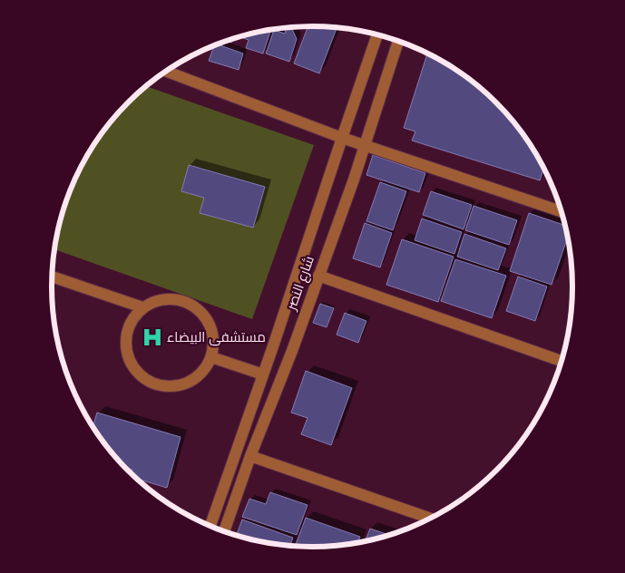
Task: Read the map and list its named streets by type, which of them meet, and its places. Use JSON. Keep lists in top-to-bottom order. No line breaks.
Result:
{"streets":{"street":["شارع النصر"]},"places":{"hospital":["مستشفى البيضاء"]}}
